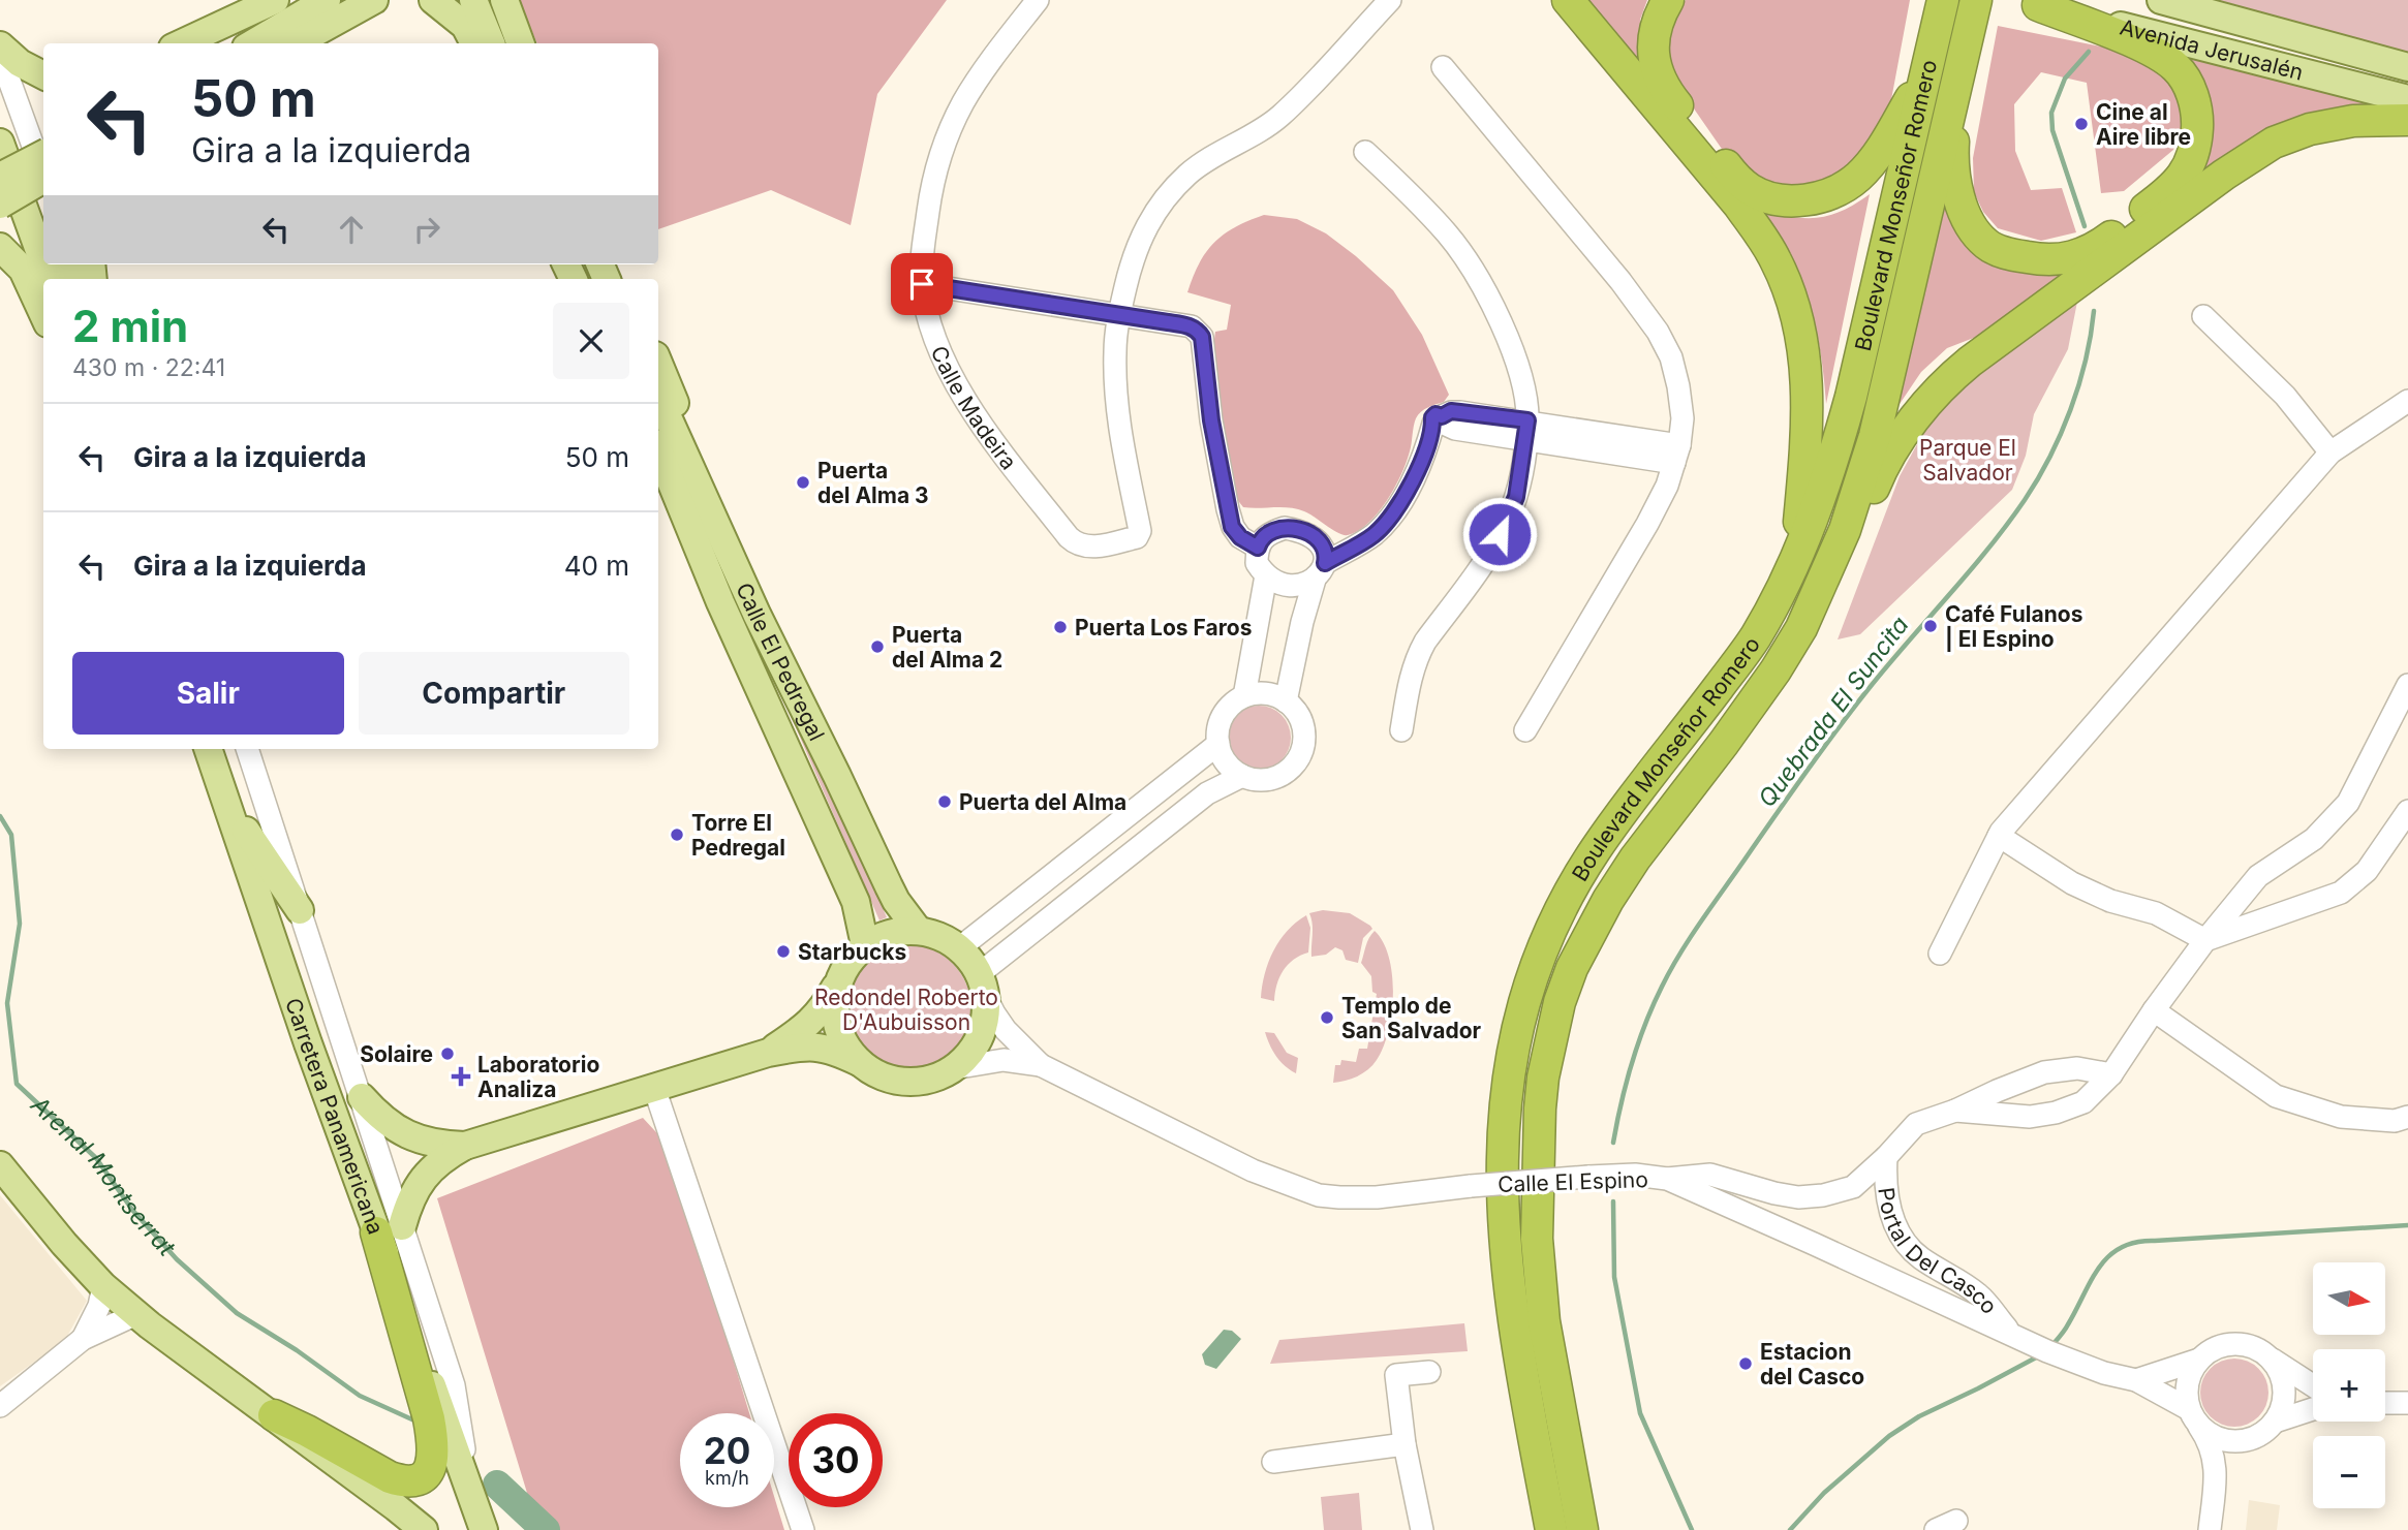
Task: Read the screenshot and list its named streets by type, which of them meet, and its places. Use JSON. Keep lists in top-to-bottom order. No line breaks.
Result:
{"streets":{"highway":["Boulevard Monseñor Romero"],"main road":["Avenida Jerusalén","Calle El Pedregal","Carretera Panamericana"],"street":["Calle Madeira","Calle El Espino","Portal Del Casco"]},"crossings":[["Calle El Pedregal","Calle El Espino"],["Calle El Espino","Portal Del Casco"]],"water":["Quebrada El Suncita","Arenal Montserrat"],"parks":["Parque El Salvador","Redondel Roberto D'Aubuisson"],"places":{"other":["Cine al Aire libre","Puerta del Alma 3","Café Fulanos | El Espino","Puerta Los Faros","Puerta del Alma 2","Puerta del Alma","Torre El Pedregal","Starbucks","Templo de San Salvador","Solaire","Estacion del Casco"],"health":["Laboratorio Analiza"]},"north":"right","page":{"turn":["50 m","Gira a la izquierda"],"heading":["2 min","430 m · 22:41"],"list":[{"name":"Gira a la izquierda","value":"50 m"},{"name":"Gira a la izquierda","value":"40 m"}],"buttons":["Salir","Compartir"],"map_buttons":["+","−"],"speed":"20 km/h","limit":"30"}}
